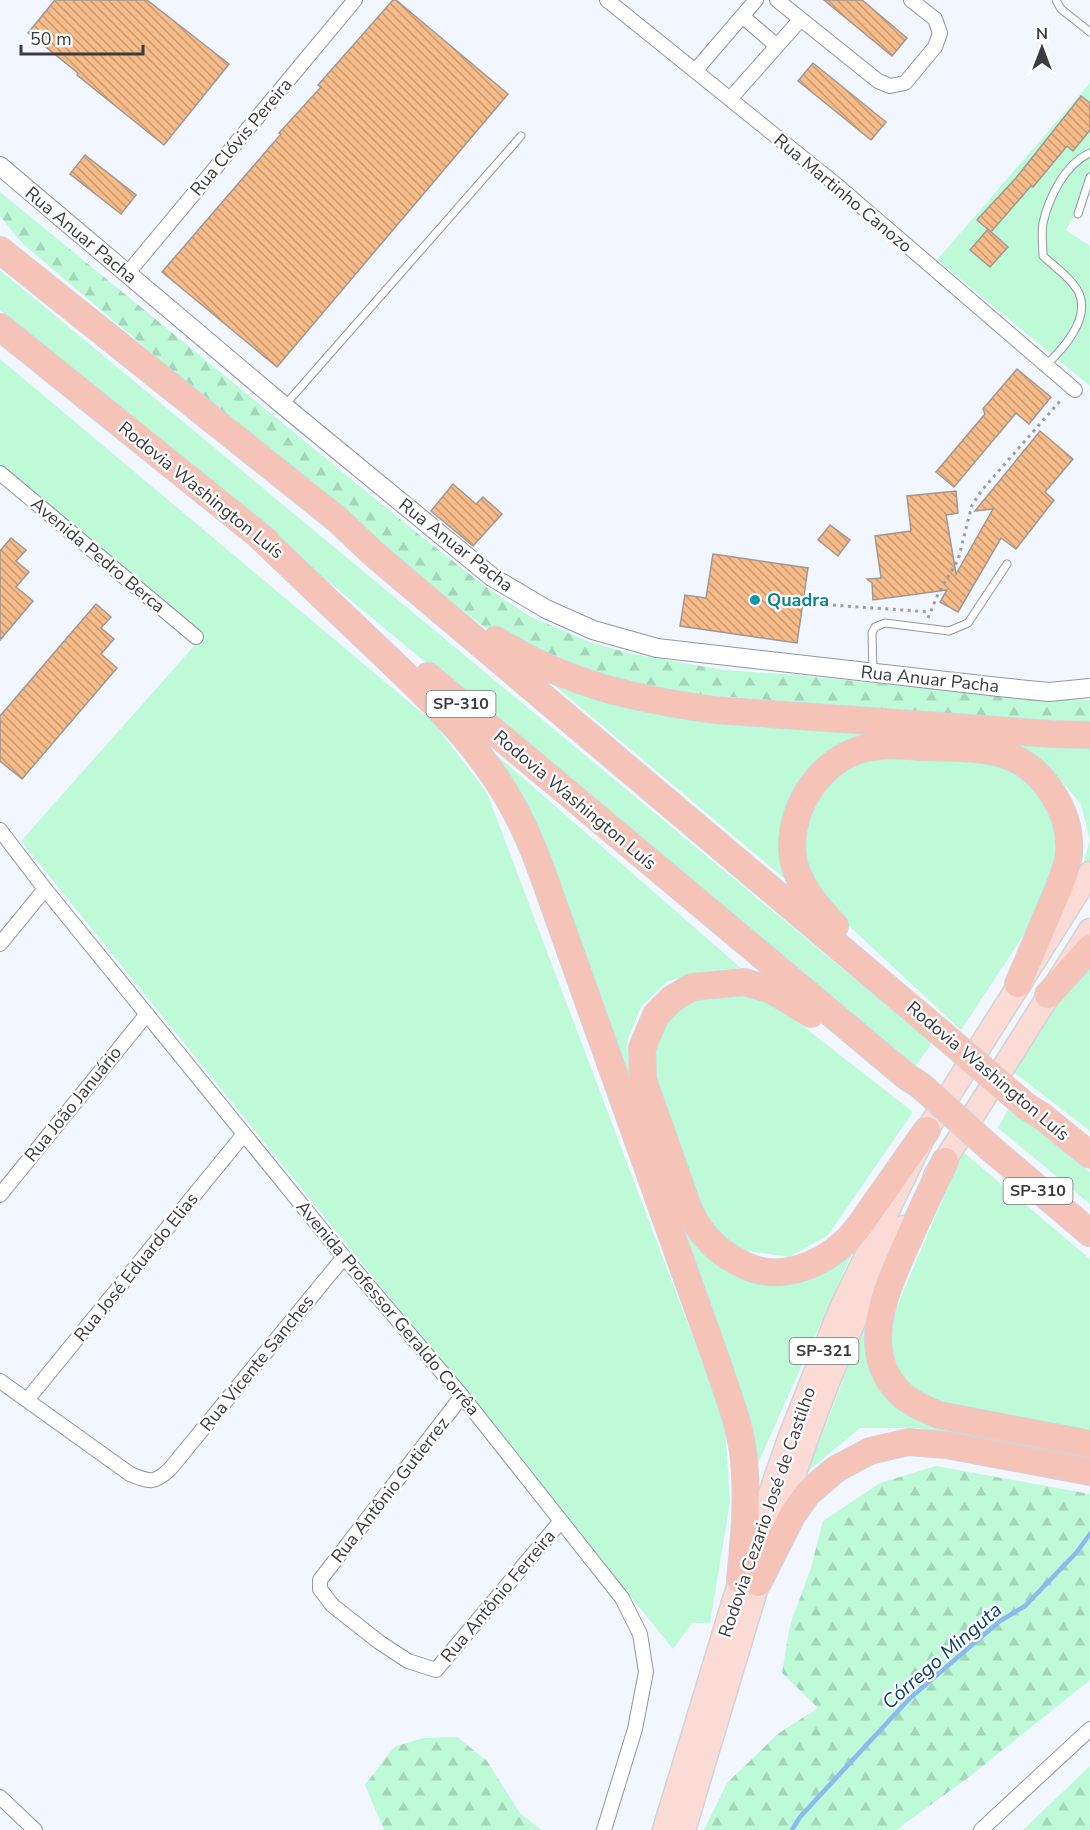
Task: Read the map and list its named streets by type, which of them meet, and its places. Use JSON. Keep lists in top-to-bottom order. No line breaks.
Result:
{"streets":{"highway":["Rodovia Washington Luís","SP-310"],"main road":["SP-321","Rodovia Cezario José de Castilho"],"street":["Rua Clóvis Pereira","Rua Martinho Canozo","Rua Anuar Pacha","Avenida Pedro Berca","Rua João Januário","Rua José Eduardo Elias","Avenida Professor Geraldo Corrêa","Rua Vicente Sanches","Rua Antônio Gutierrez","Rua Antônio Ferreira"]},"crossings":[["Rua Clóvis Pereira","Rua Anuar Pacha"],["Rua João Januário","Avenida Professor Geraldo Corrêa"],["Rua José Eduardo Elias","Avenida Professor Geraldo Corrêa"],["Rua José Eduardo Elias","Rua Vicente Sanches"],["Avenida Professor Geraldo Corrêa","Rua Vicente Sanches"],["Avenida Professor Geraldo Corrêa","Rua Antônio Gutierrez"],["Avenida Professor Geraldo Corrêa","Rua Antônio Ferreira"],["Rua Antônio Gutierrez","Rua Antônio Ferreira"]],"water":["Córrego Minguta"],"places":["Quadra"],"scale_bar":"50 m","north":"top"}
